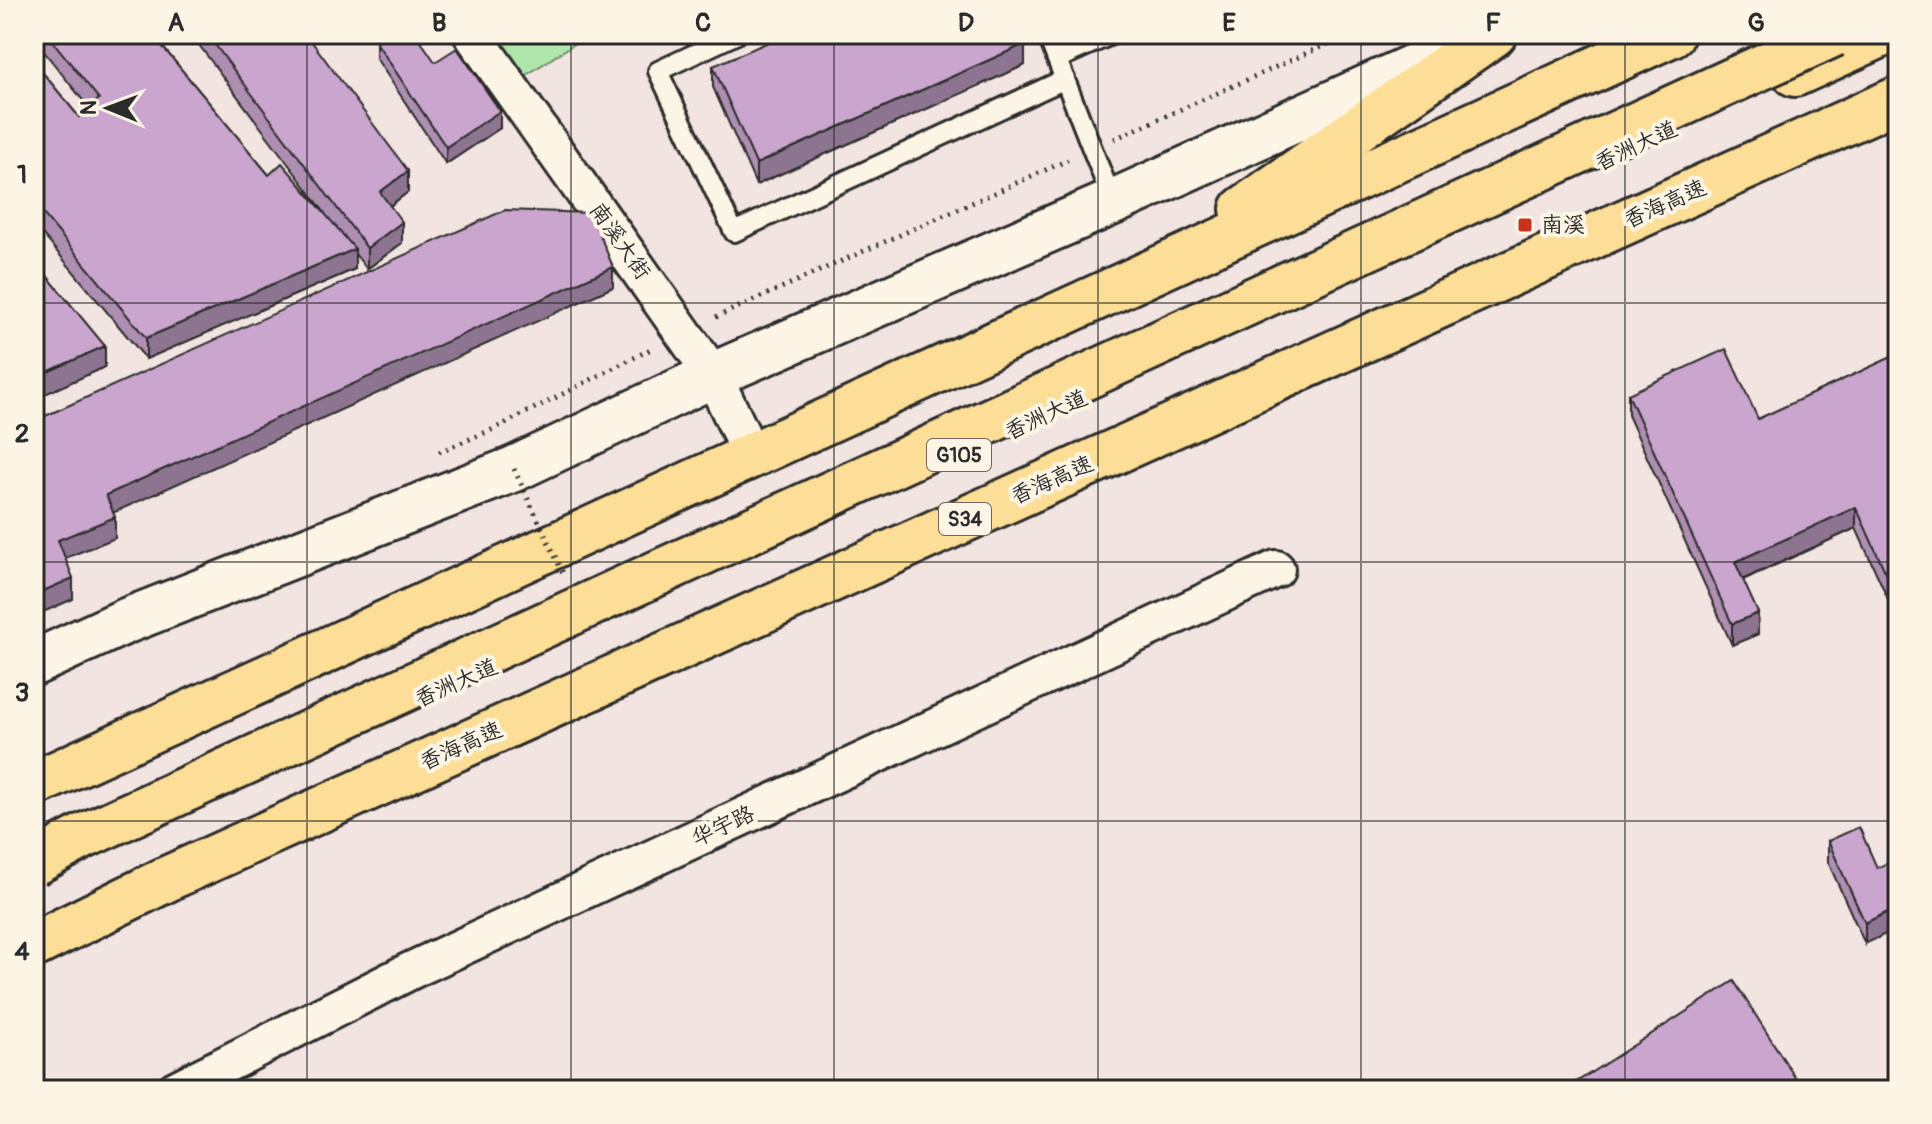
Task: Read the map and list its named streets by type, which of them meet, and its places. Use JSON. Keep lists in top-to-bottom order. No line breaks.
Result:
{"streets":{"highway":["香洲大道","香海高速","G105","S34"],"street":["南溪大街","华宇路"]},"places":{"transit":["南溪"]},"north":"left","grid":{"columns":["A","B","C","D","E","F","G"],"rows":["1","2","3","4"]}}
